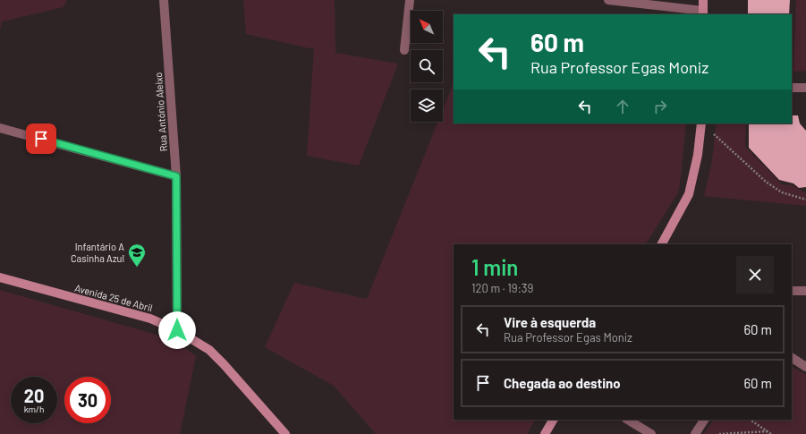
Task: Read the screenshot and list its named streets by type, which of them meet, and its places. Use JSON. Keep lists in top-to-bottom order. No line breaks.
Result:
{"streets":{"main road":["Avenida 25 de Abril"],"street":["Rua António Aleixo"]},"crossings":[["Rua António Aleixo","Avenida 25 de Abril"]],"places":{"school or university":["Infantário A Casinha Azul"]},"north":"top left","page":{"turn":["60 m","Rua Professor Egas Moniz"],"heading":["1 min","120 m · 19:39"],"list":[{"name":"Vire à esquerda","note":"Rua Professor Egas Moniz","value":"60 m"},{"name":"Chegada ao destino","value":"60 m"}],"speed":"20 km/h","limit":"30"}}
